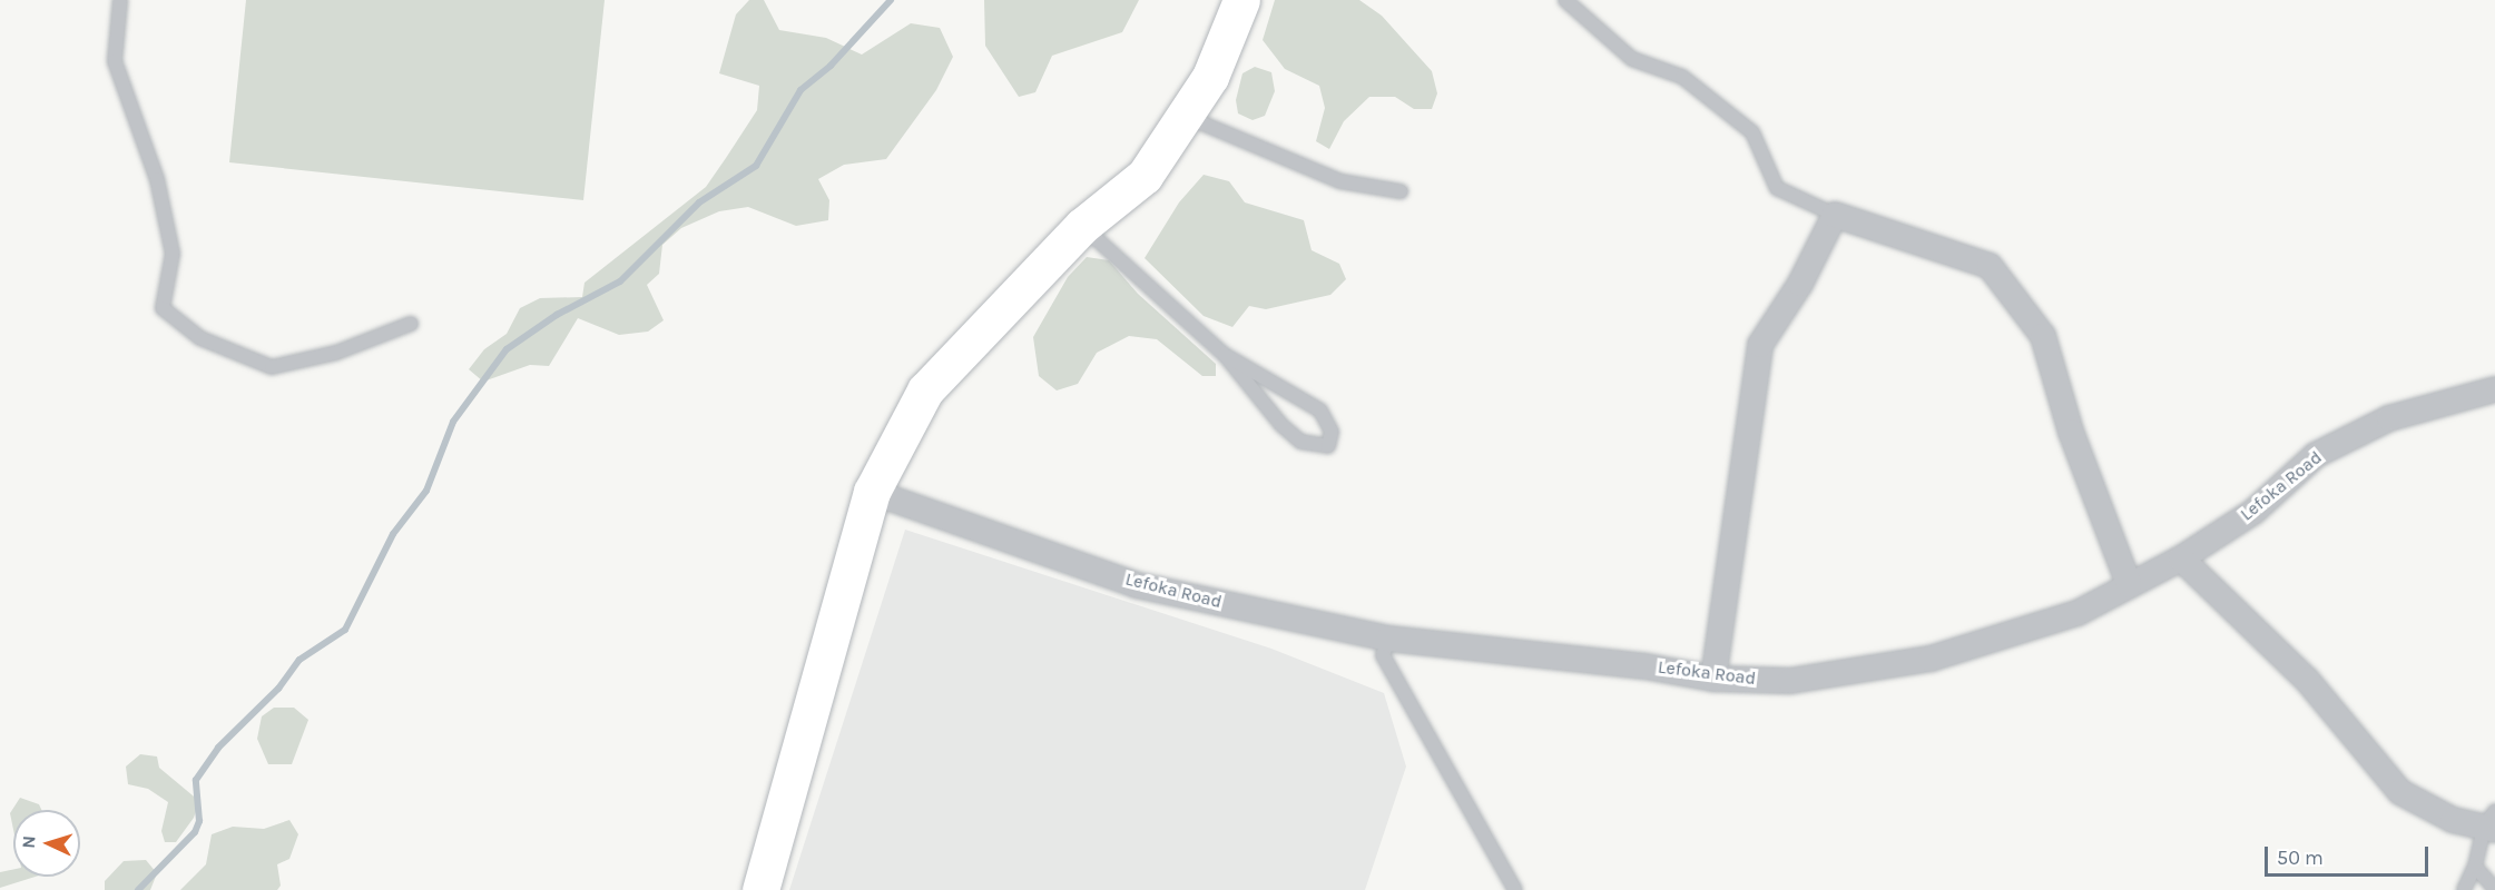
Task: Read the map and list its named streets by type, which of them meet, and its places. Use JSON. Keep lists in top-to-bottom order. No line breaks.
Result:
{"streets":{"street":["Lefoka Road"]},"scale_bar":"50 m","north":"left"}
